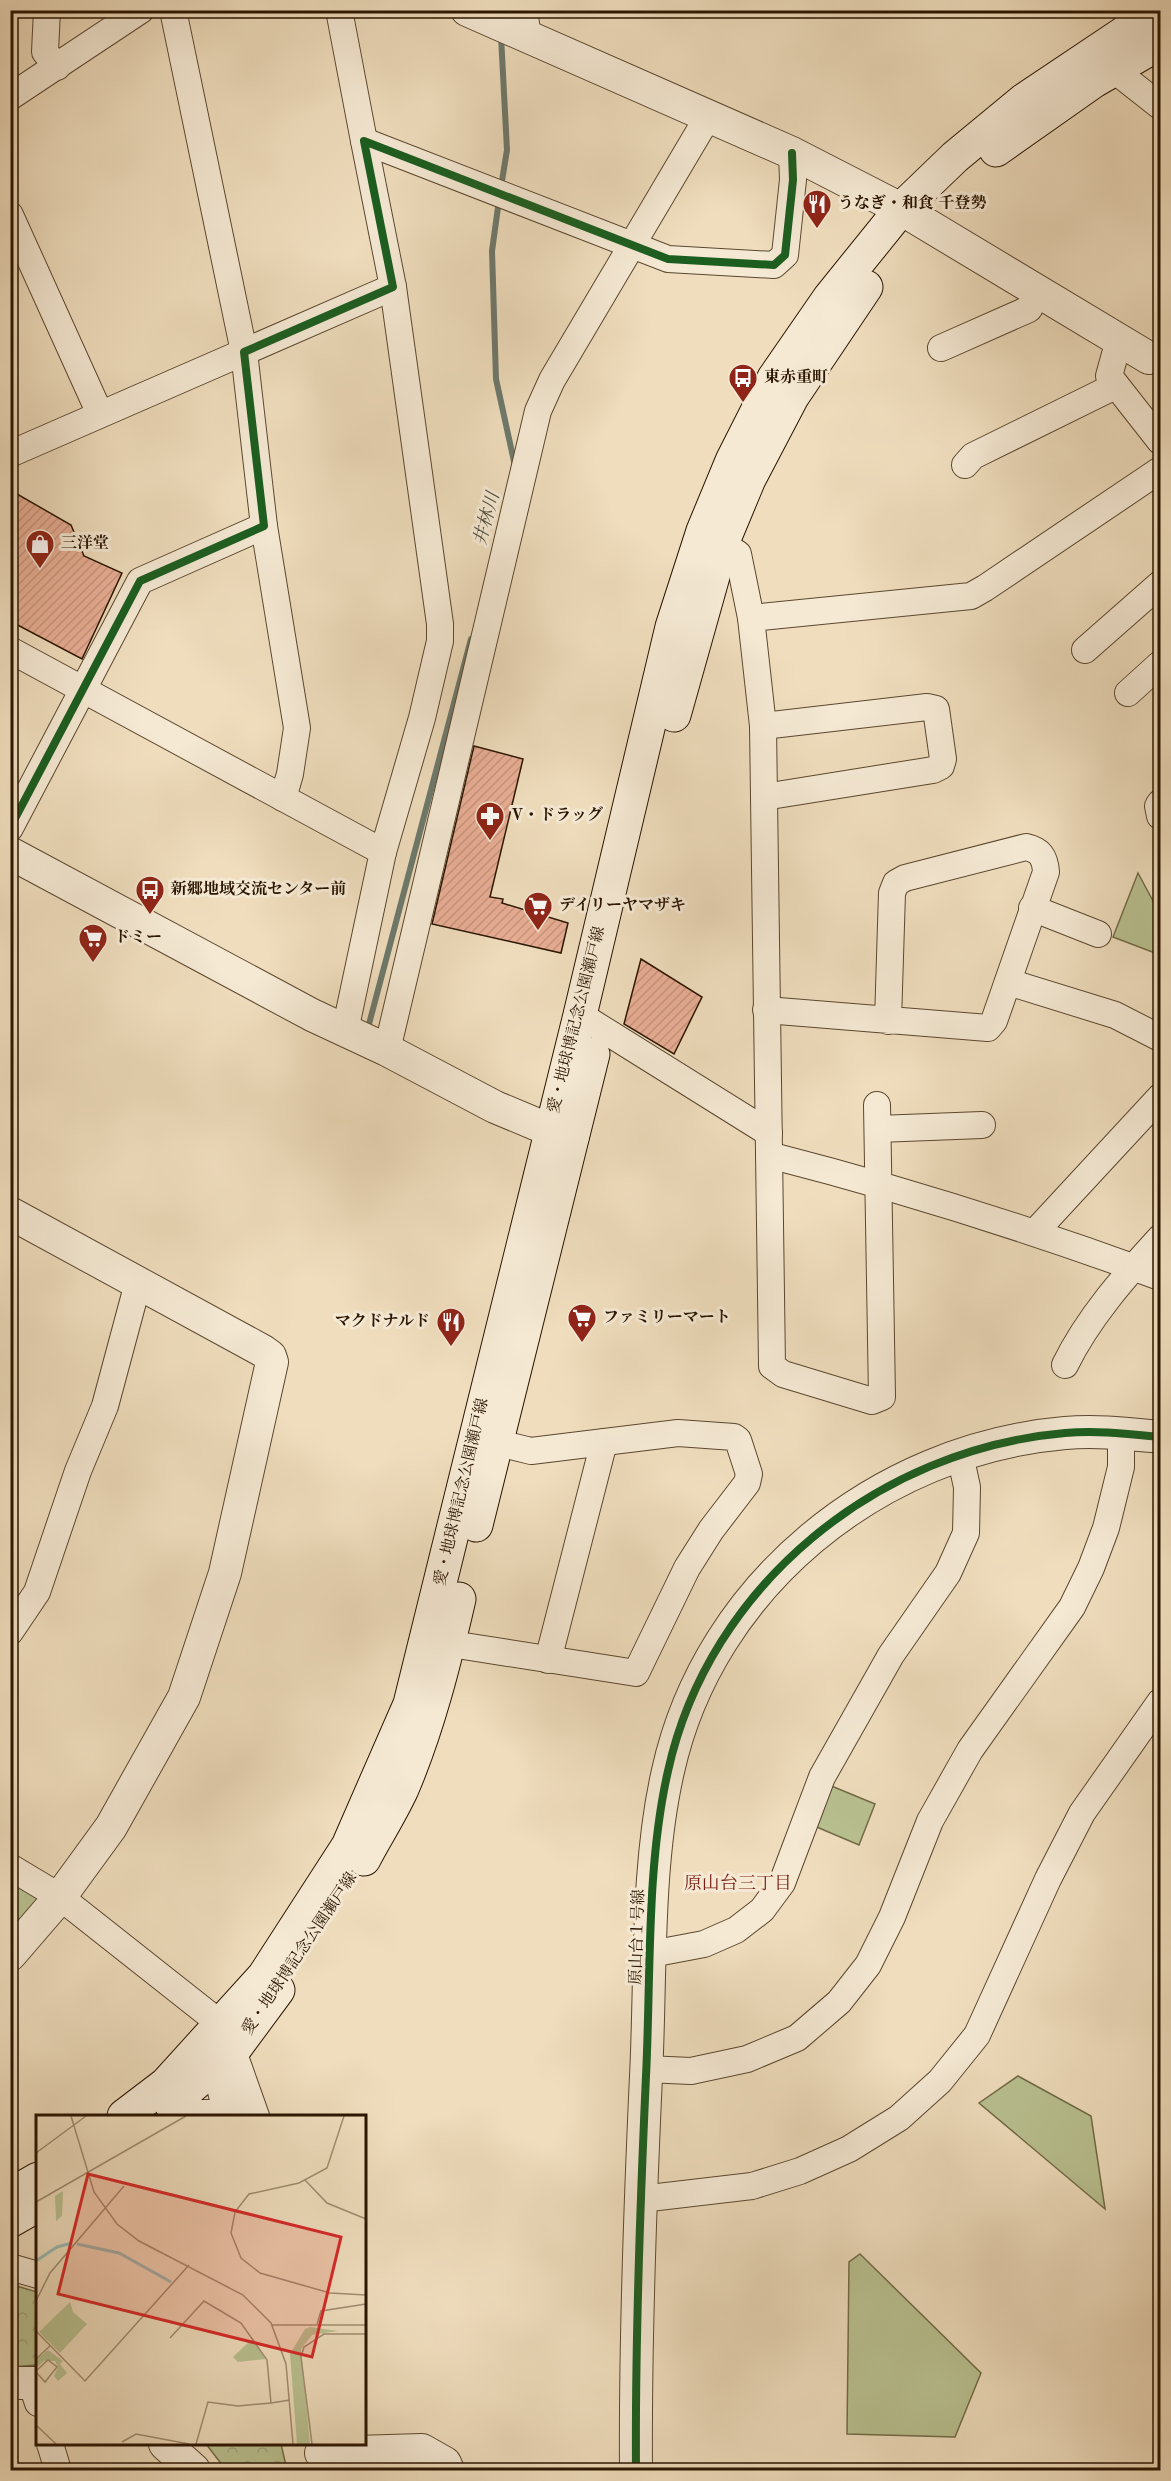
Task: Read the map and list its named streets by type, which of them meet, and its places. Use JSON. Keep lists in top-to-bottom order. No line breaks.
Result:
{"streets":{"main road":["愛・地球博記念公園瀬戸線"],"street":["原山台１号線"]},"districts":["原山台三丁目"],"water":["井林川"],"places":{"restaurant":["うなぎ・和食 千登勢","マクドナルド"],"bus stop":["東赤重町","新郷地域交流センター前"],"shop":["三洋堂"],"pharmacy":["V・ドラッグ"],"supermarket":["デイリーヤマザキ","ドミー","ファミリーマート"]}}
